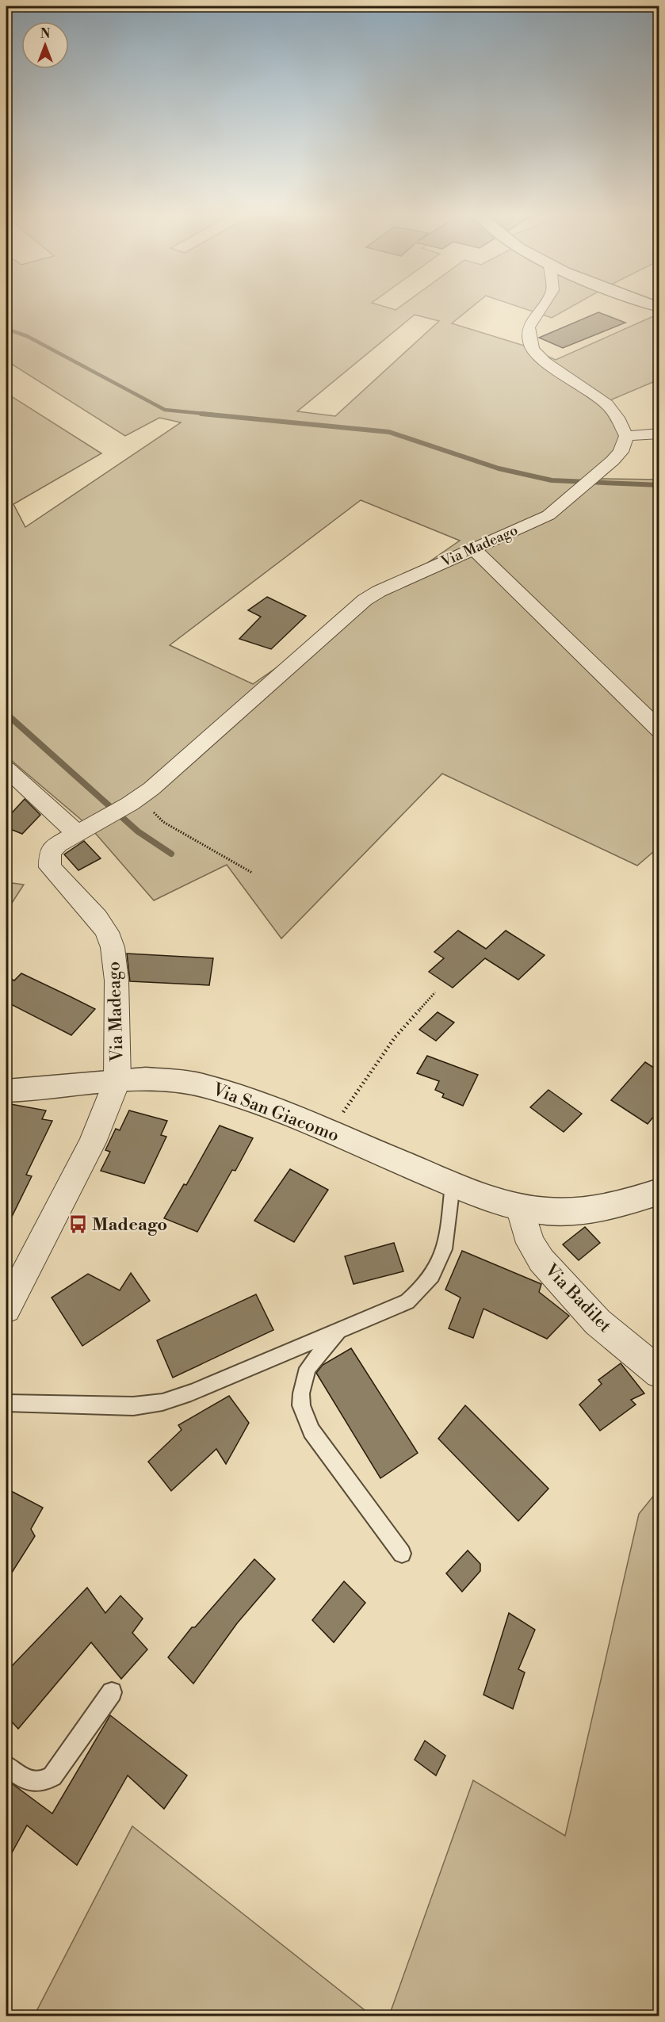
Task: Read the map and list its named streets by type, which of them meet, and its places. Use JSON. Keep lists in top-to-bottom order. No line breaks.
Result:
{"streets":{"street":["Via Madeago","Via San Giacomo","Via Badilet"]},"crossings":[["Via Madeago","Via San Giacomo"],["Via San Giacomo","Via Badilet"]],"places":{"bus stop":["Madeago"]},"north":"top"}
